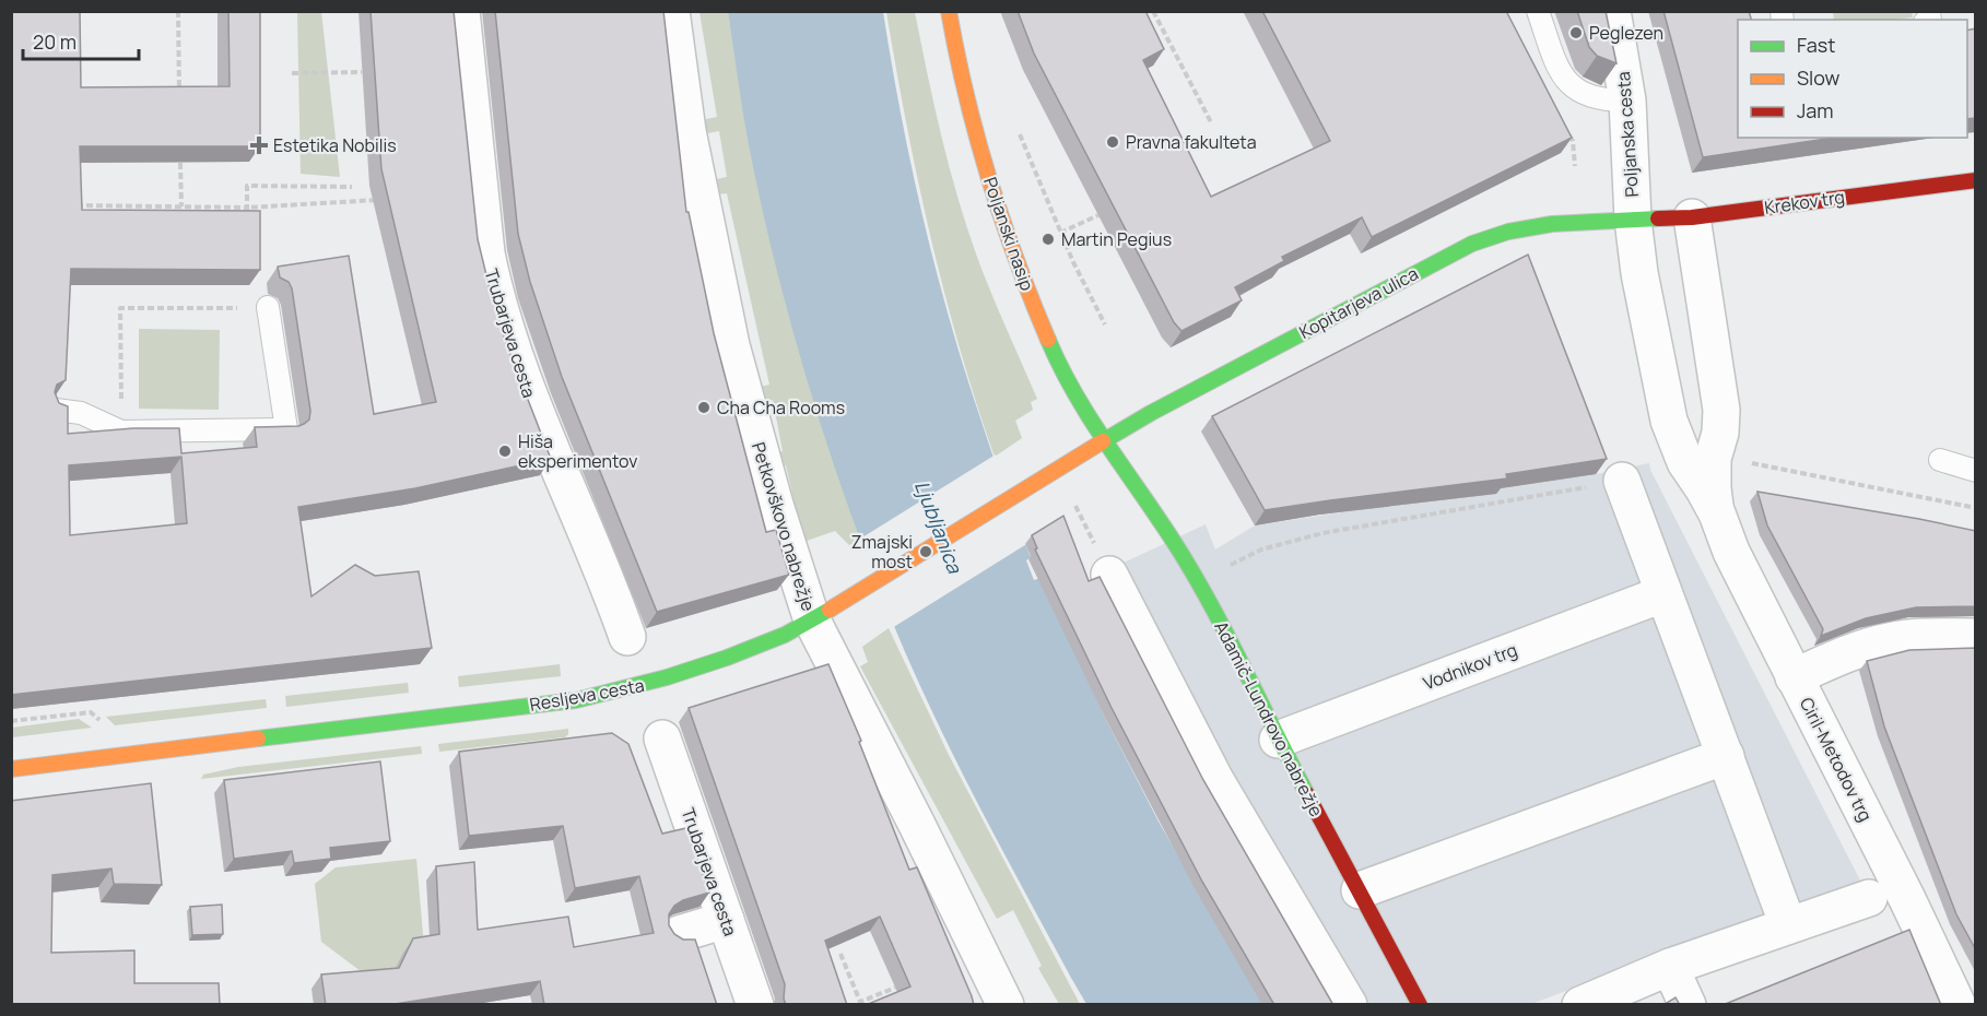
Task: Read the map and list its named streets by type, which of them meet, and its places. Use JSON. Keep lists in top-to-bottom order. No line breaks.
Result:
{"streets":{"main road":["Krekov trg","Poljanski nasip","Kopitarjeva ulica","Resljeva cesta","Adamič-Lundrovo nabrežje"],"street":["Poljanska cesta","Trubarjeva cesta","Petkovškovo nabrežje","Vodnikov trg","Ciril-Metodov trg"]},"crossings":[["Poljanska cesta","Krekov trg"],["Poljanska cesta","Kopitarjeva ulica"],["Poljanska cesta","Ciril-Metodov trg"],["Krekov trg","Kopitarjeva ulica"],["Krekov trg","Ciril-Metodov trg"],["Poljanski nasip","Kopitarjeva ulica"],["Poljanski nasip","Resljeva cesta"],["Poljanski nasip","Adamič-Lundrovo nabrežje"],["Kopitarjeva ulica","Resljeva cesta"],["Kopitarjeva ulica","Adamič-Lundrovo nabrežje"],["Kopitarjeva ulica","Ciril-Metodov trg"],["Petkovškovo nabrežje","Resljeva cesta"],["Vodnikov trg","Adamič-Lundrovo nabrežje"],["Resljeva cesta","Adamič-Lundrovo nabrežje"]],"water":["Ljubljanica"],"places":{"other":["Peglezen","Pravna fakulteta","Martin Pegius","Cha Cha Rooms","Hiša eksperimentov","Zmajski most"],"health":["Estetika Nobilis"]},"legend":["Fast","Slow","Jam"],"scale_bar":"20 m"}
